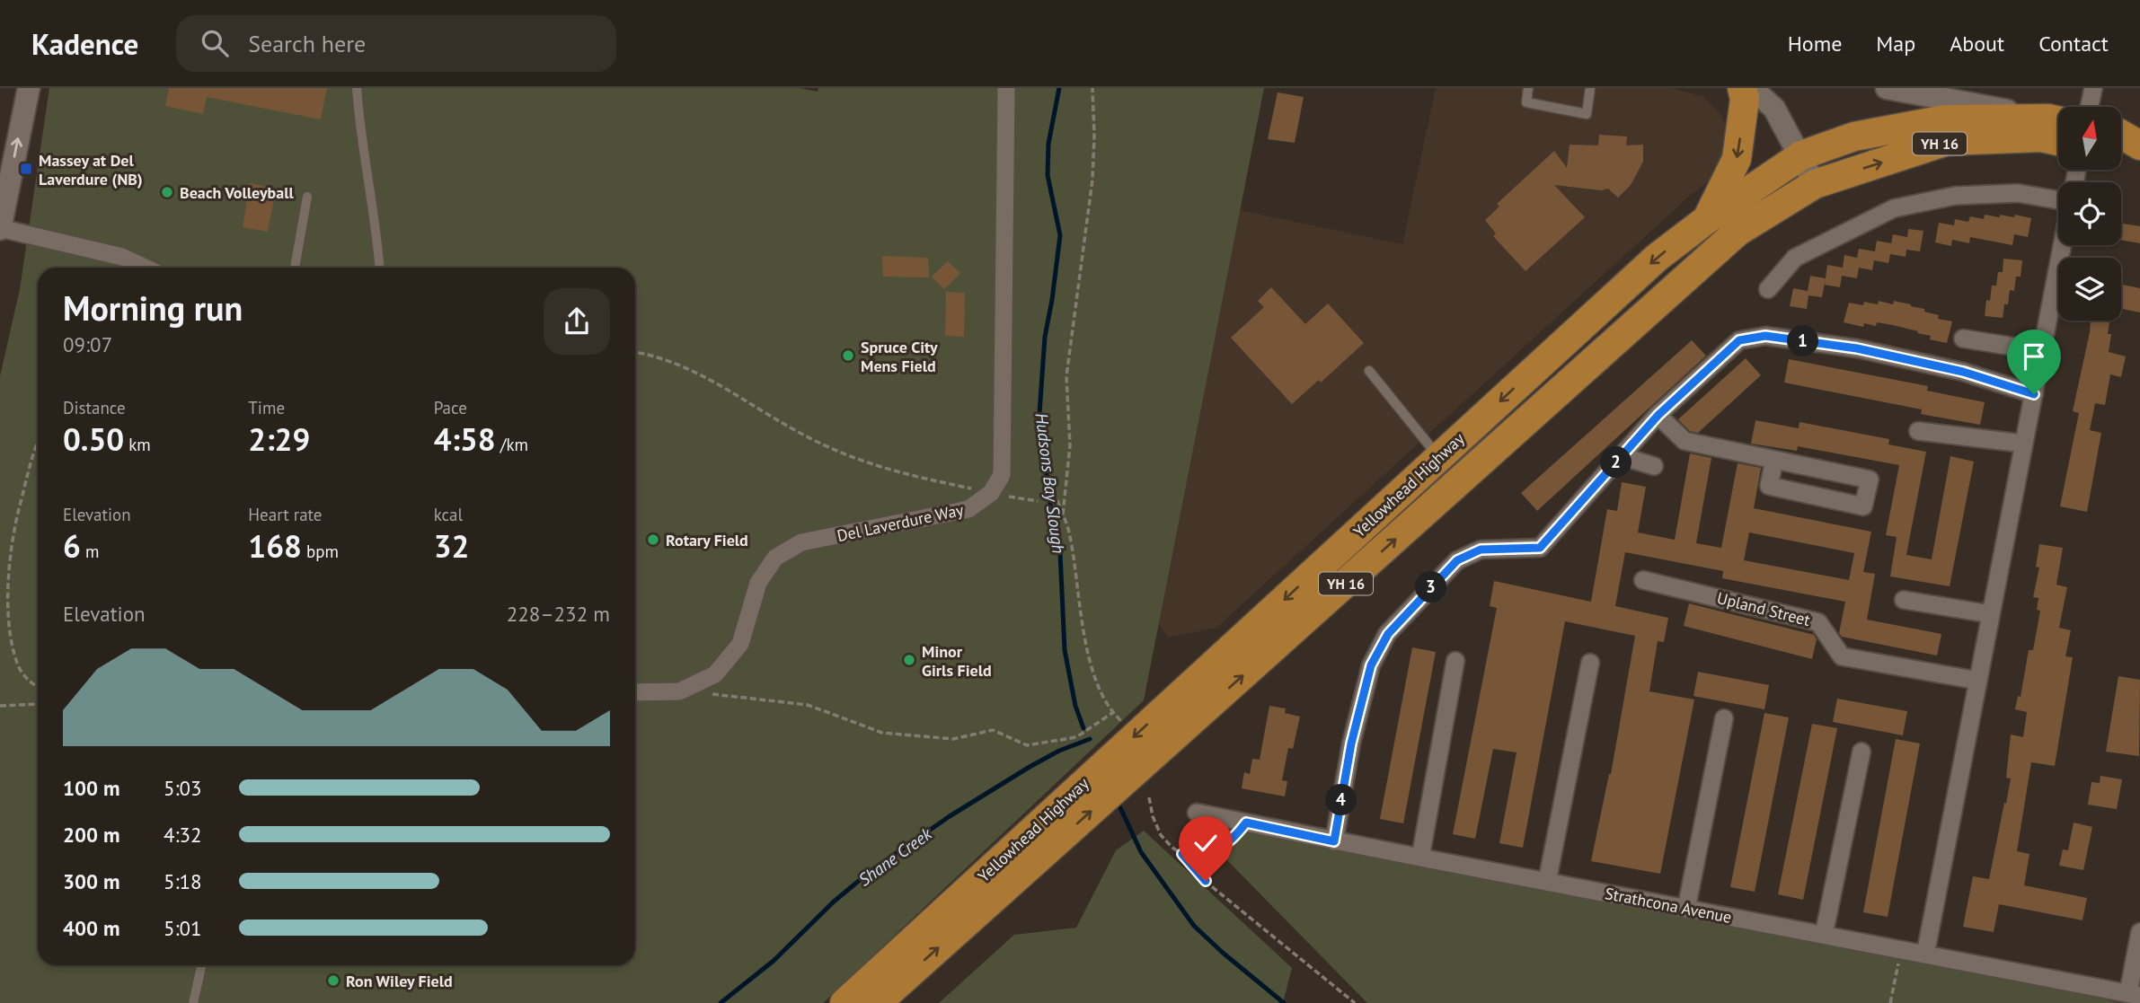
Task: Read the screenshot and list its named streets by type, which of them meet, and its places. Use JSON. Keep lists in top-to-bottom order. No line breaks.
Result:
{"streets":{"highway":["YH 16","Yellowhead Highway"],"street":["Del Laverdure Way","Upland Street","Strathcona Avenue"]},"water":["Hudsons Bay Slough","Shane Creek"],"places":{"transit":["Massey at Del Laverdure (NB)"],"other":["Beach Volleyball","Spruce City Mens Field","Rotary Field","Minor Girls Field","Ron Wiley Field"]},"north":"top","page":{"header":"Kadence","search":"Search here","nav":["Home","Map","About","Contact"],"heading":["Morning run","09:07"],"pins":["1","2","3","4"],"stats":[["Distance","0.50 km"],["Time","2:29"],["Pace","4:58 /km"],["Elevation","6 m"],["Heart rate","168 bpm"],["kcal","32"]],"chart":["Elevation","228–232 m"],"list":[{"name":"100 m","note":"5:03"},{"name":"200 m","note":"4:32"},{"name":"300 m","note":"5:18"},{"name":"400 m","note":"5:01"}]}}
